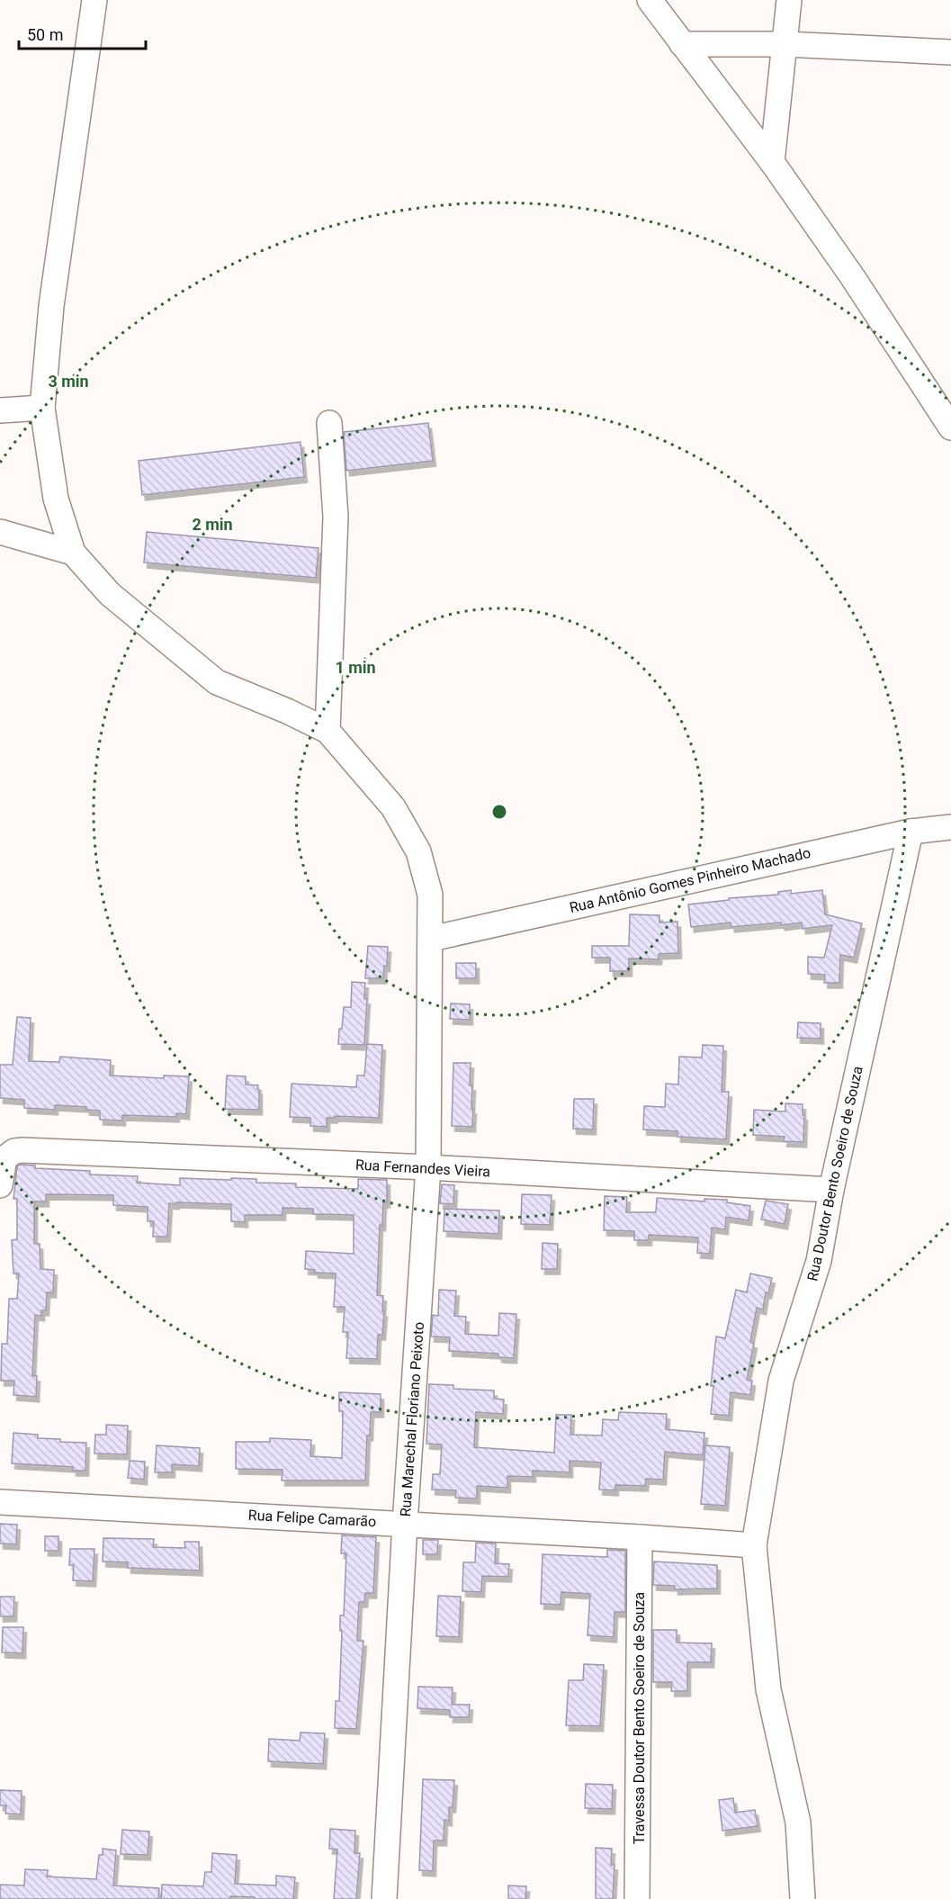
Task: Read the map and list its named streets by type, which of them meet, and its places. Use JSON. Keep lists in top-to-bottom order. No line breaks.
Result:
{"streets":{"street":["Rua Antônio Gomes Pinheiro Machado","Rua Fernandes Vieira","Rua Doutor Bento Soeiro de Souza","Rua Marechal Floriano Peixoto","Rua Felipe Camarão","Travessa Doutor Bento Soeiro de Souza"]},"crossings":[["Rua Antônio Gomes Pinheiro Machado","Rua Doutor Bento Soeiro de Souza"],["Rua Antônio Gomes Pinheiro Machado","Rua Marechal Floriano Peixoto"],["Rua Fernandes Vieira","Rua Doutor Bento Soeiro de Souza"],["Rua Fernandes Vieira","Rua Marechal Floriano Peixoto"],["Rua Doutor Bento Soeiro de Souza","Rua Felipe Camarão"],["Rua Marechal Floriano Peixoto","Rua Felipe Camarão"],["Rua Felipe Camarão","Travessa Doutor Bento Soeiro de Souza"]],"scale_bar":"50 m","rings":["3 min","2 min","1 min"]}
